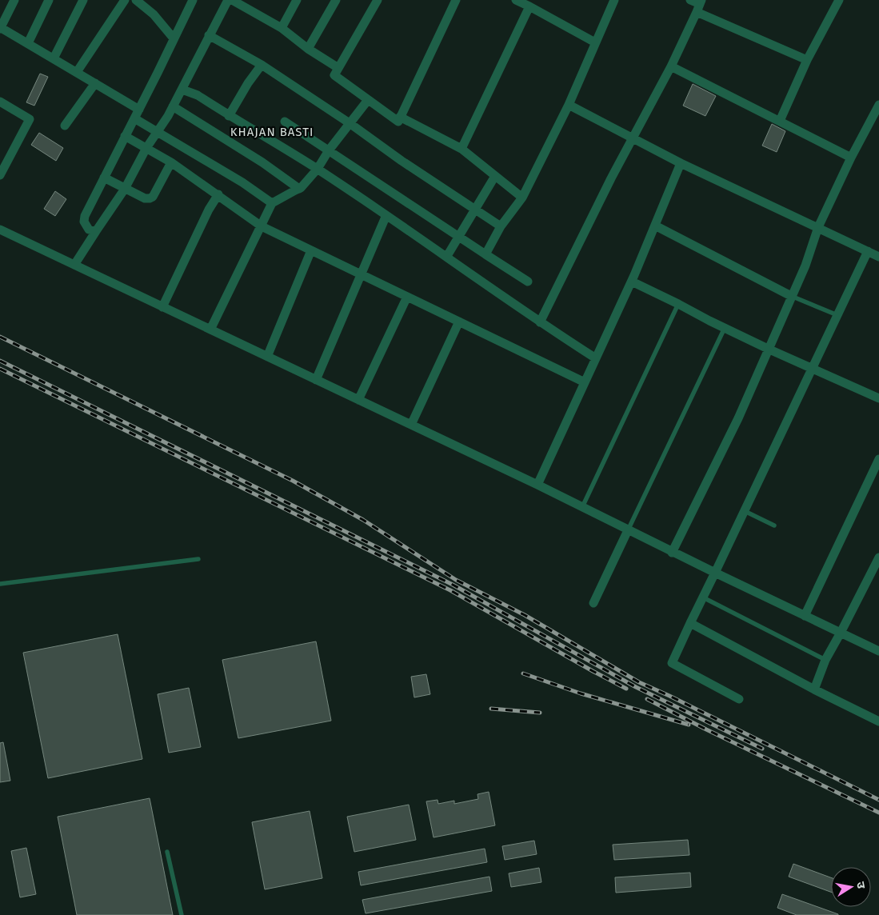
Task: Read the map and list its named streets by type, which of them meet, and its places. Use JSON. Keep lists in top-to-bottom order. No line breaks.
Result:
{"districts":["KHAJAN BASTI"],"north":"right"}
